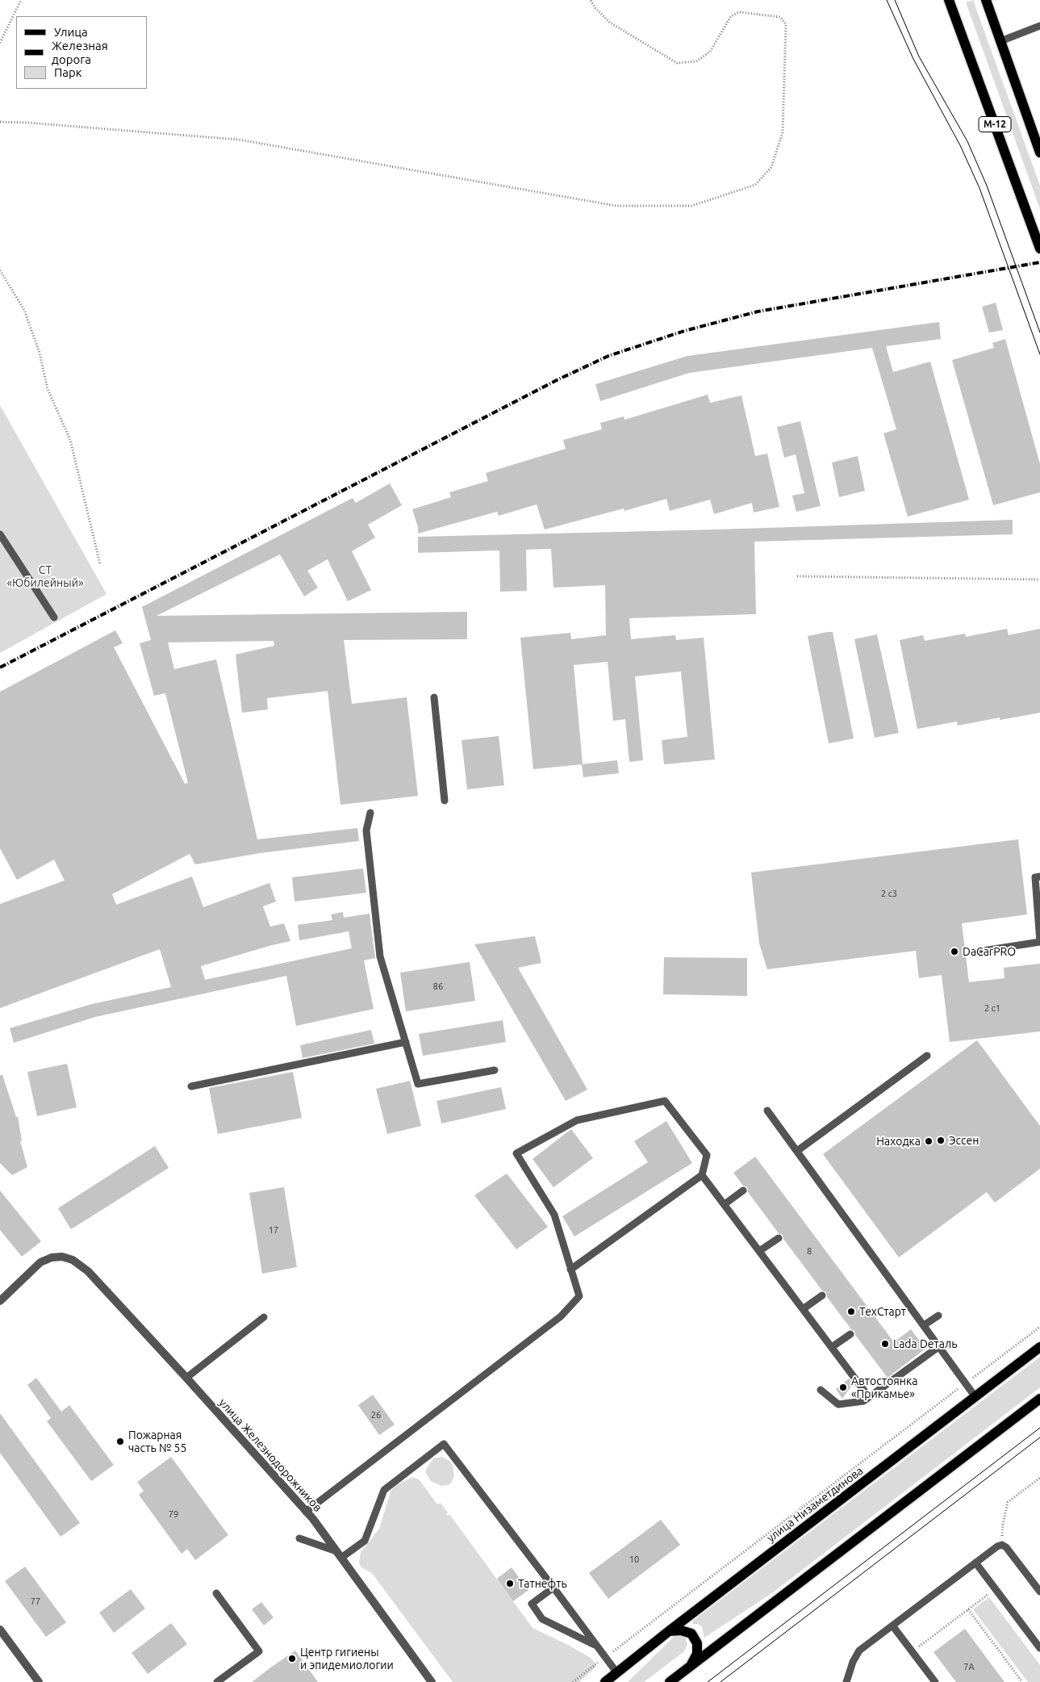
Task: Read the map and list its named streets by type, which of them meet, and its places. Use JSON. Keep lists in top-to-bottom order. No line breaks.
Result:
{"streets":{"main road":["М-12","улица Низаметдинова"],"street":["улица Железнодорожников"]},"parks":["СТ «Юбилейный»"],"places":["DaCarPRO","Эссен","Находка","ТехСтарт","Lada Dеталь","Автостоянка «Прикамье»","Пожарная часть № 55","Татнефть","Центр гигиены и эпидемиологии"],"house_numbers":["2 с3","86","2 с1","17","8","26","79","10","77","7А"],"legend":["Улица","Железная дорога","Парк"]}
